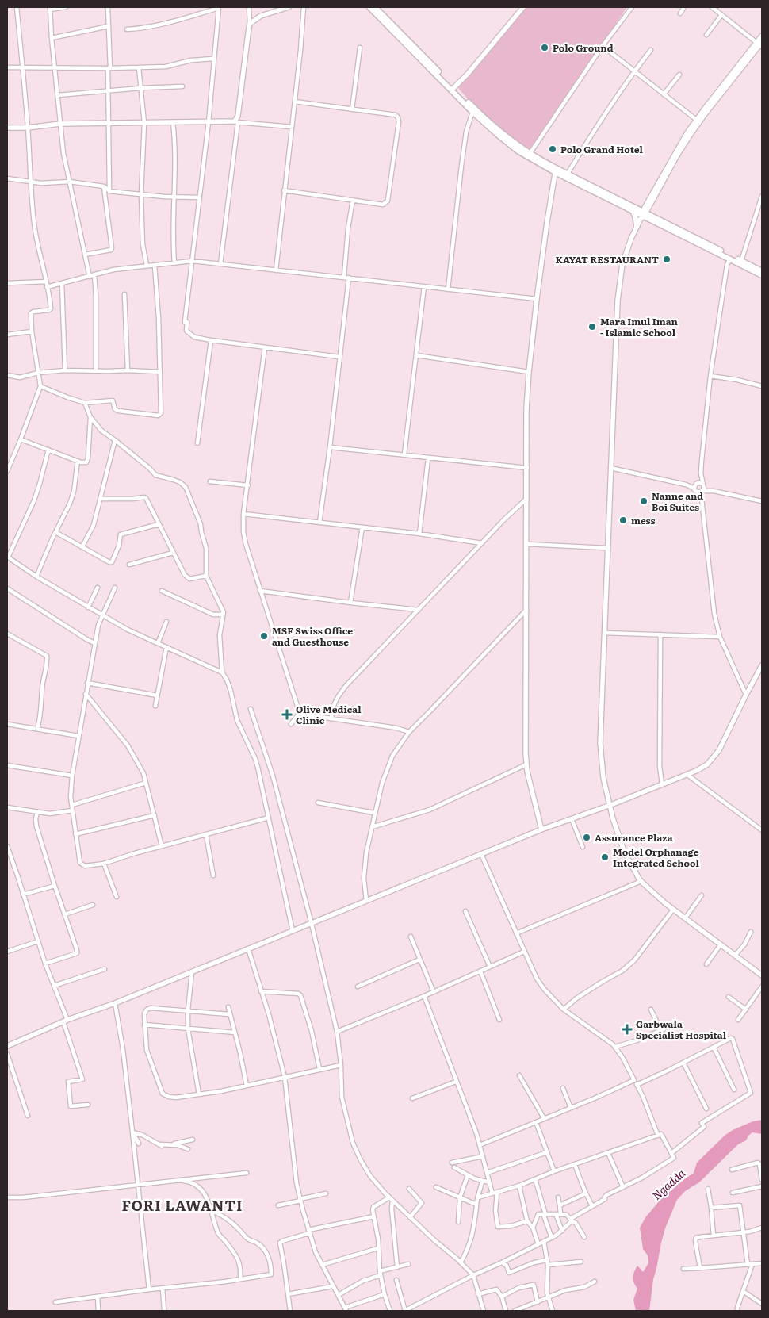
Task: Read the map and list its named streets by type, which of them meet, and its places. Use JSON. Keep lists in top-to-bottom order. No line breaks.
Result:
{"districts":["FORI LAWANTI"],"water":["Ngadda"],"places":{"other":["Polo Ground","Polo Grand Hotel","KAYAT RESTAURANT","Mara Imul Iman - Islamic School","Nanne and Boi Suites","mess","MSF Swiss Office and Guesthouse","Assurance Plaza","Model Orphanage Integrated School"],"health":["Olive Medical Clinic","Garbwala Specialist Hospital"]}}
